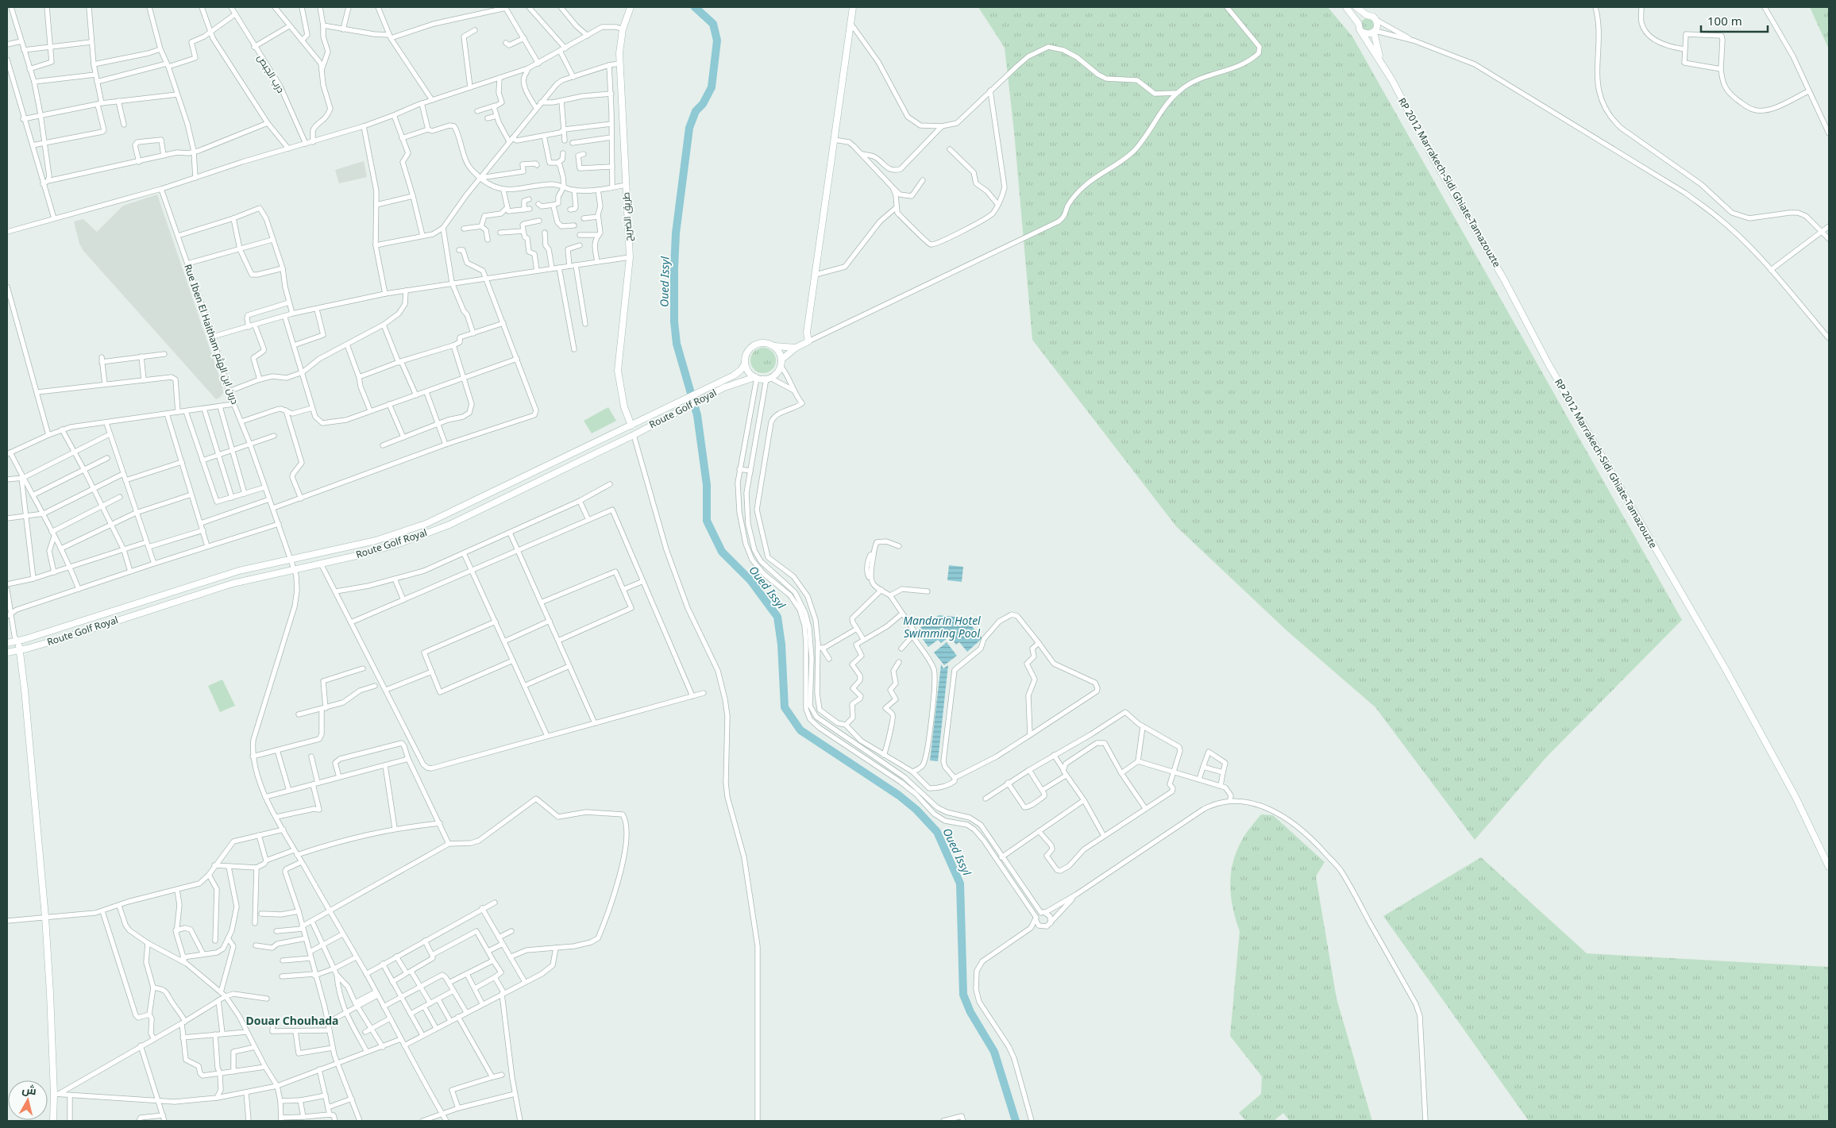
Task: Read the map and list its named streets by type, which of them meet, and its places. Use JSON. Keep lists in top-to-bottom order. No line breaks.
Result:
{"streets":{"street":["درب الجبص","RP 2012 Marrakech-Sidi Ghiate-Tamazouzte","طريق الضريح","Rue Iben El Haitham دربن ابن الهثم","Route Golf Royal"]},"crossings":[["طريق الضريح","Route Golf Royal"],["Rue Iben El Haitham دربن ابن الهثم","Route Golf Royal"]],"districts":["Douar Chouhada"],"water":["Oued Issyl","Mandarin Hotel Swimming Pool"],"scale_bar":"100 m","north":"top"}
